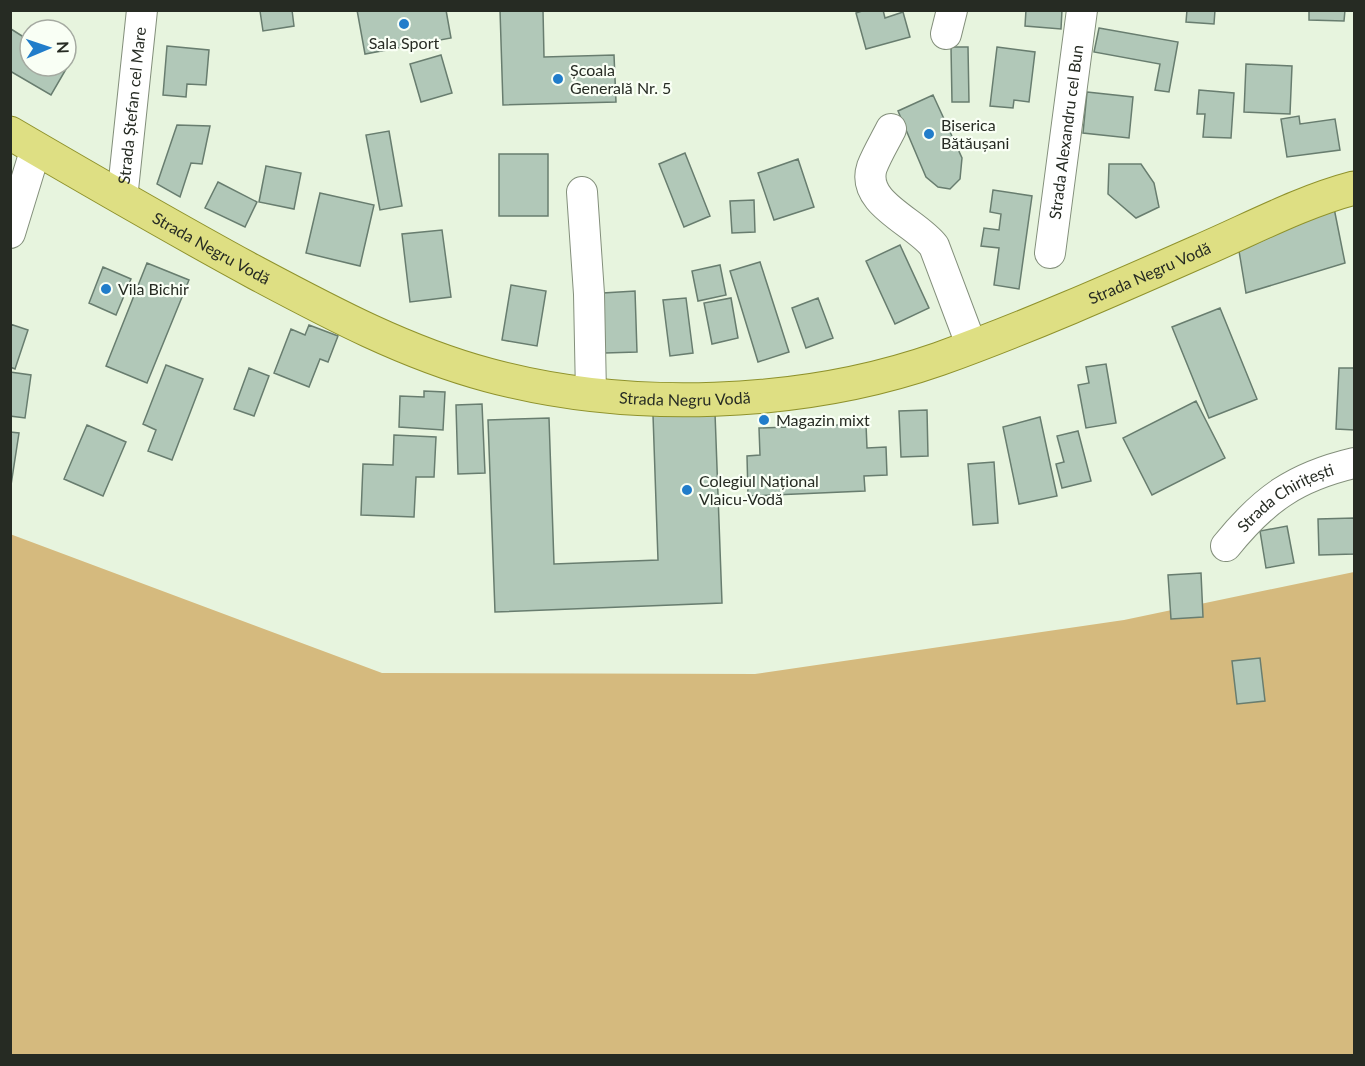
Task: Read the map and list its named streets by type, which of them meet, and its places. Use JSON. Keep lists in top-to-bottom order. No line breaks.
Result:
{"streets":{"main road":["Strada Negru Vodă"],"street":["Strada Ștefan cel Mare","Strada Alexandru cel Bun","Strada Chirițești"]},"crossings":[["Strada Ștefan cel Mare","Strada Negru Vodă"]],"places":["Sala Sport","Școala Generală Nr. 5","Biserica Bătăușani","Vila Bichir","Magazin mixt","Colegiul Național Vlaicu-Vodă"],"north":"right"}
